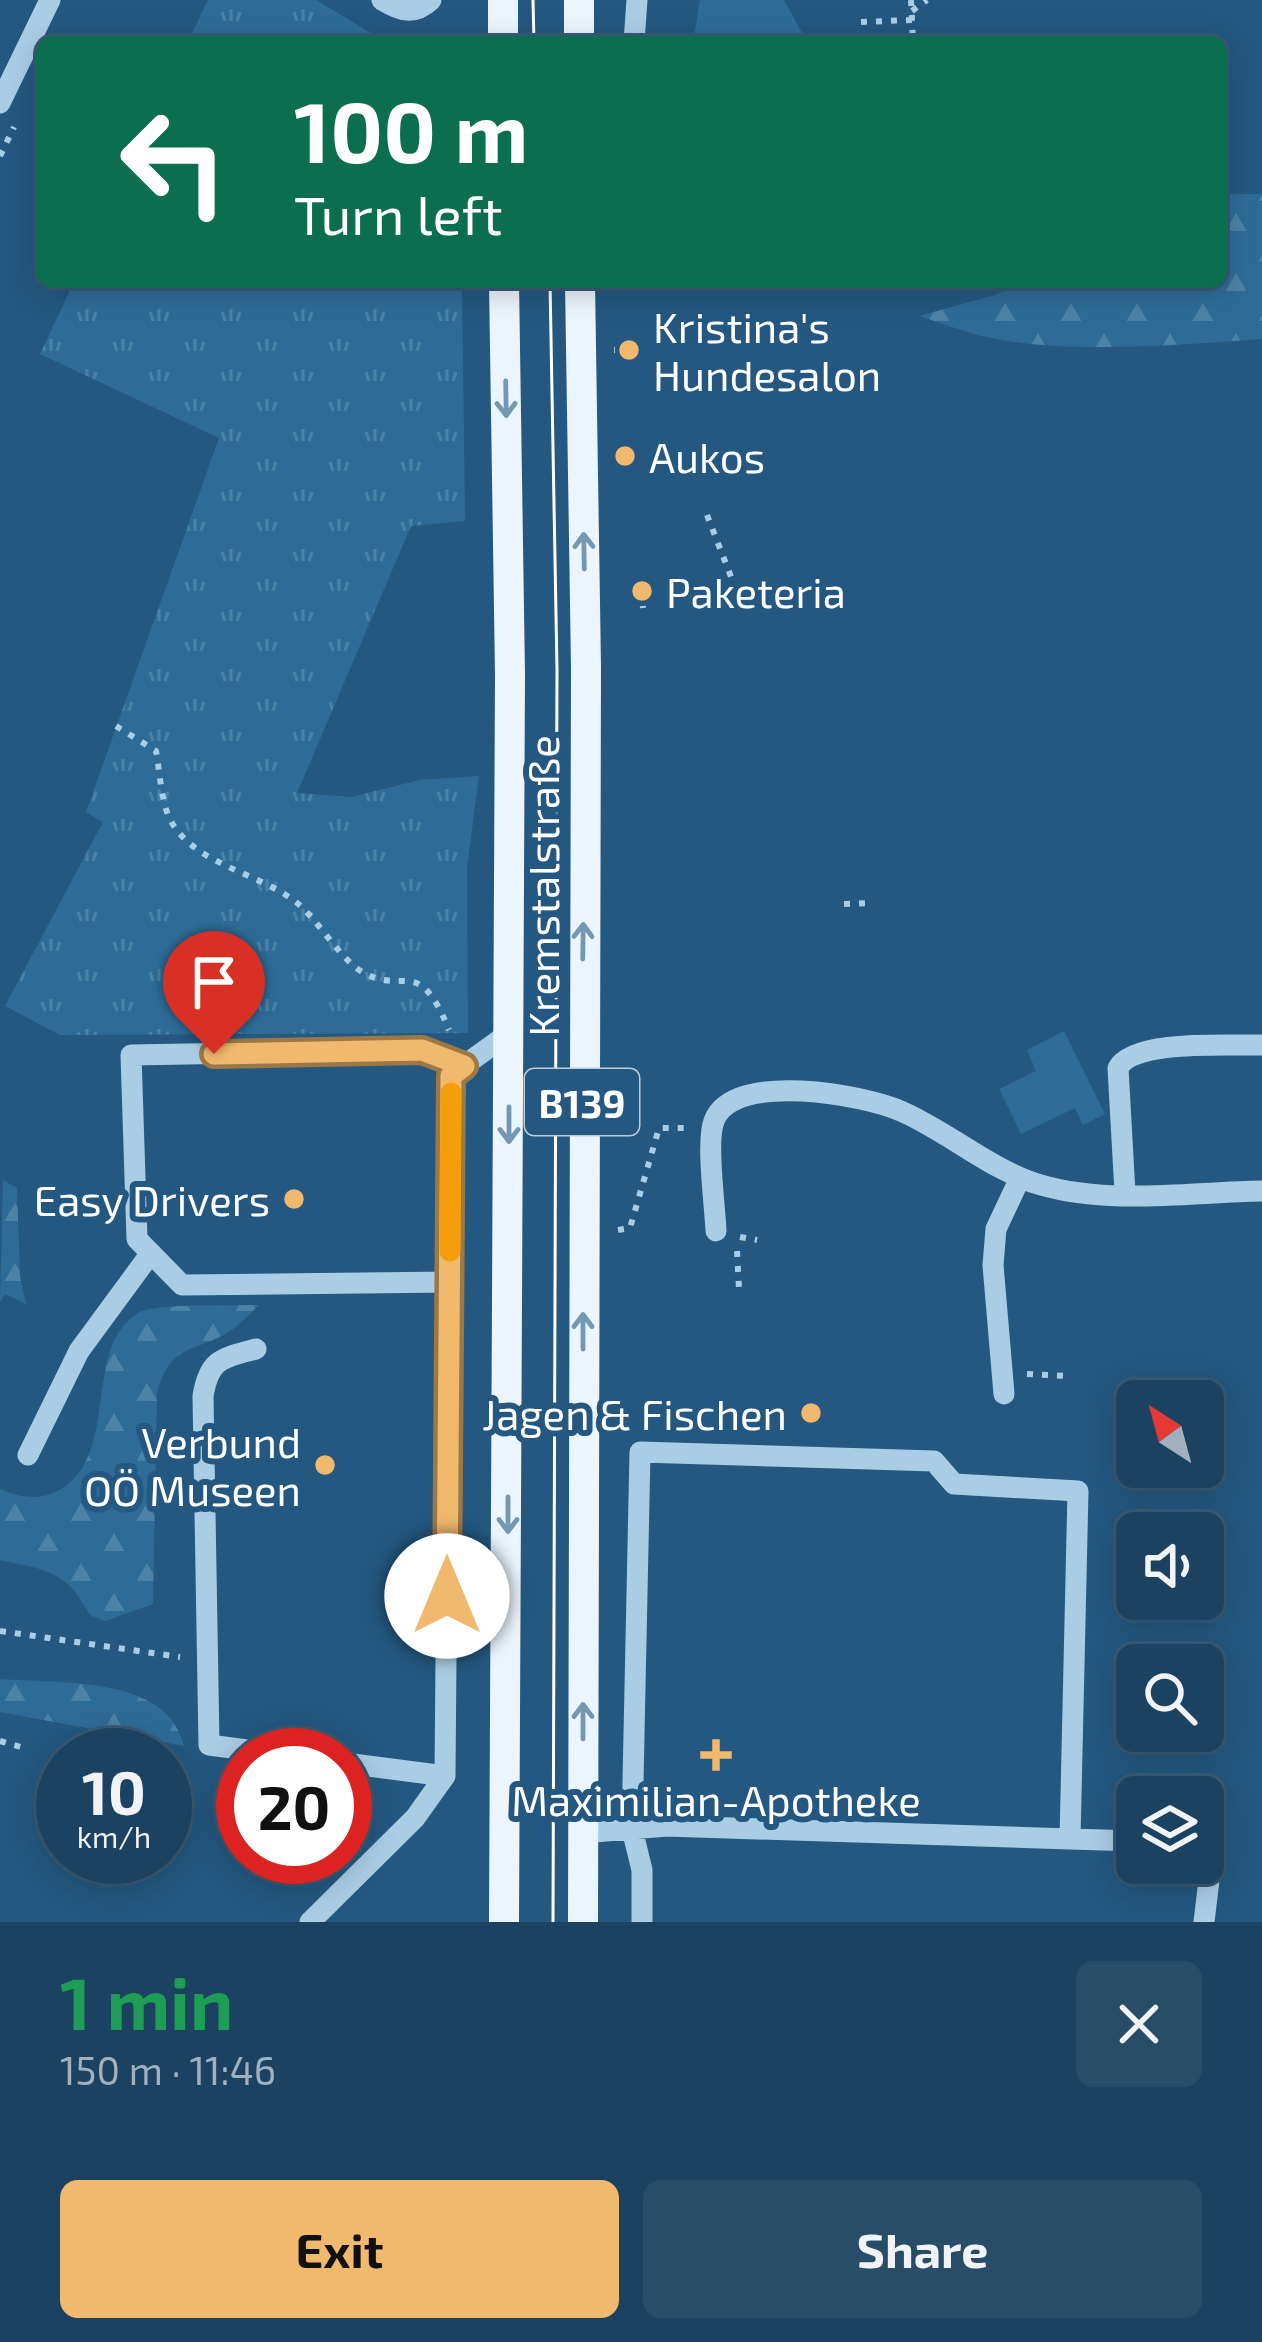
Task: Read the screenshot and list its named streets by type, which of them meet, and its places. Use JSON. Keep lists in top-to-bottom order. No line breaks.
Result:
{"streets":{"main road":["Kremstalstraße","B139"]},"places":{"other":["Kristina's Hundesalon","Aukos","Paketeria","Easy Drivers","Jagen & Fischen","Verbund OÖ Museen"],"health":["Maximilian-Apotheke"]},"north":"top left","page":{"turn":["100 m","Turn left"],"speed":"10 km/h","limit":"20","heading":["1 min","150 m · 11:46"],"buttons":["Exit","Share"]}}
